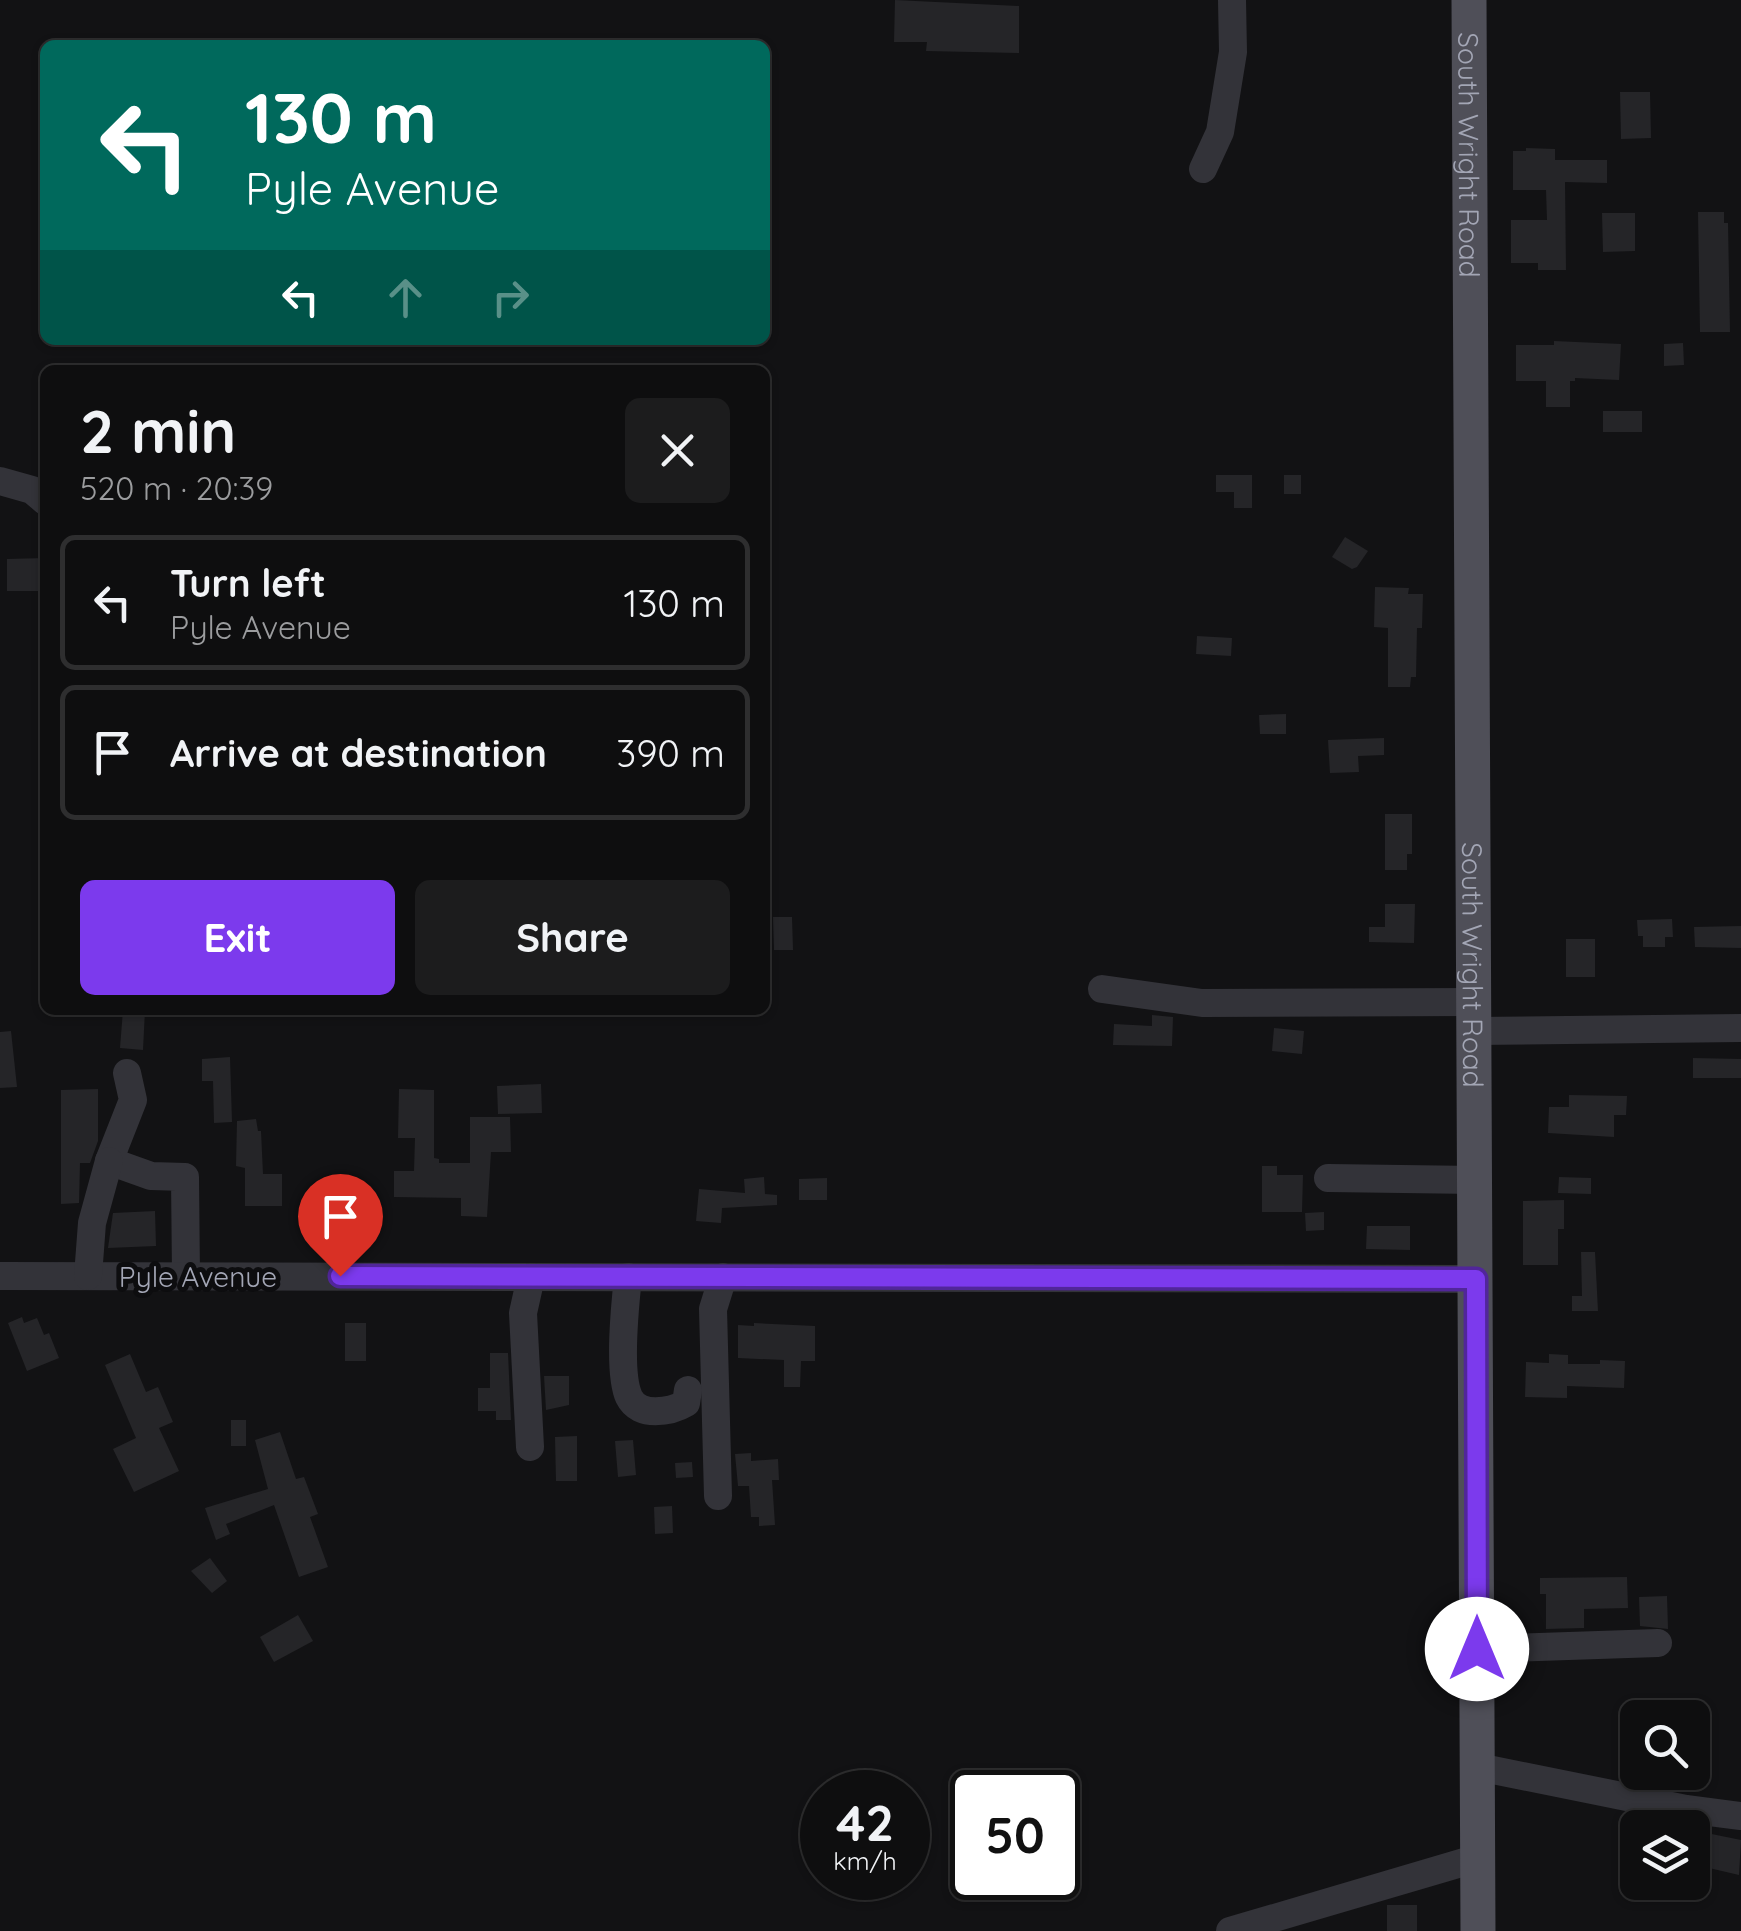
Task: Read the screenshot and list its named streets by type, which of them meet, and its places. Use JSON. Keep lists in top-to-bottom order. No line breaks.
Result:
{"streets":{"main road":["South Wright Road"],"street":["Pyle Avenue"]},"crossings":[["South Wright Road","Pyle Avenue"]],"page":{"turn":["130 m","Pyle Avenue"],"heading":["2 min","520 m · 20:39"],"list":[{"name":"Turn left","note":"Pyle Avenue","value":"130 m"},{"name":"Arrive at destination","value":"390 m"}],"buttons":["Exit","Share"],"speed":"42 km/h","limit":"50"}}
